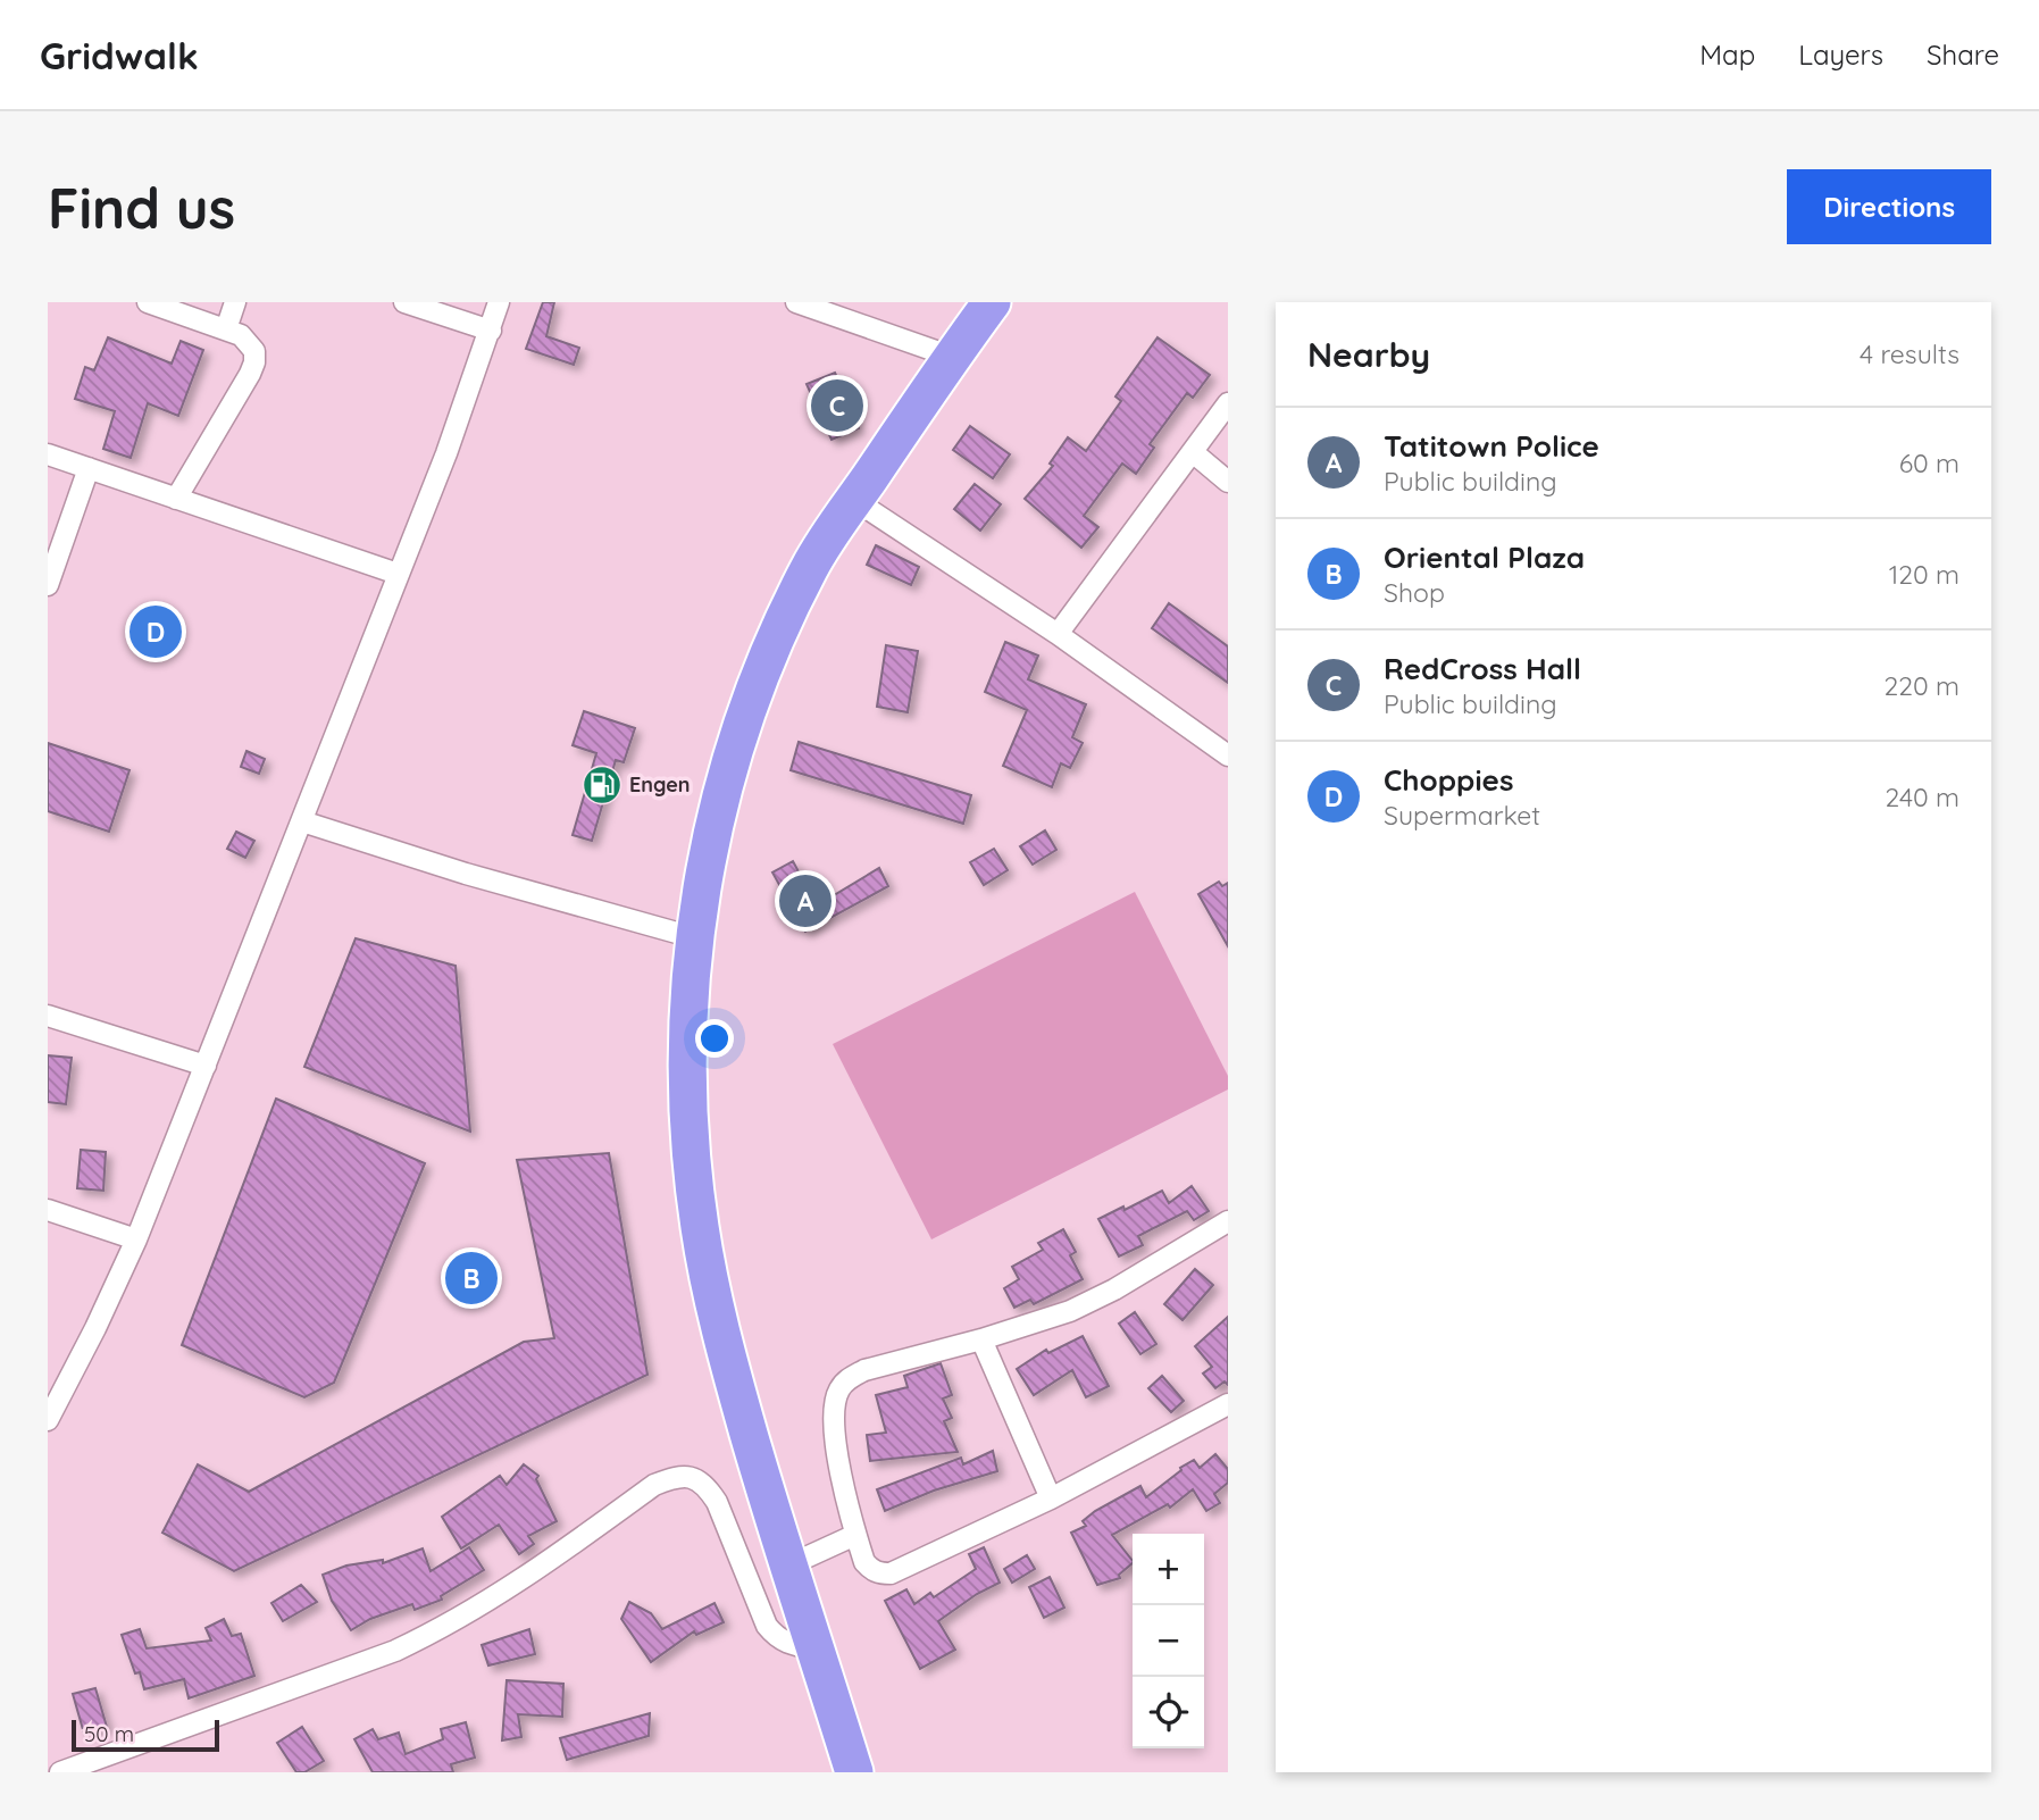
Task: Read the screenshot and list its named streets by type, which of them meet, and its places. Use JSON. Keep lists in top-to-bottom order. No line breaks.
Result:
{"places":{"fuel station":["Engen"]},"scale_bar":"50 m","page":{"header":"Gridwalk","nav":["Map","Layers","Share"],"buttons":"Directions","title":"Find us","heading":["Nearby","4 results"],"pins":["C","D","A","B"],"list":[{"mark":"A","name":"Tatitown Police","note":"Public building","value":"60 m"},{"mark":"B","name":"Oriental Plaza","note":"Shop","value":"120 m"},{"mark":"C","name":"RedCross Hall","note":"Public building","value":"220 m"},{"mark":"D","name":"Choppies","note":"Supermarket","value":"240 m"}],"map_buttons":["+","−"],"scale":"50 m"}}
